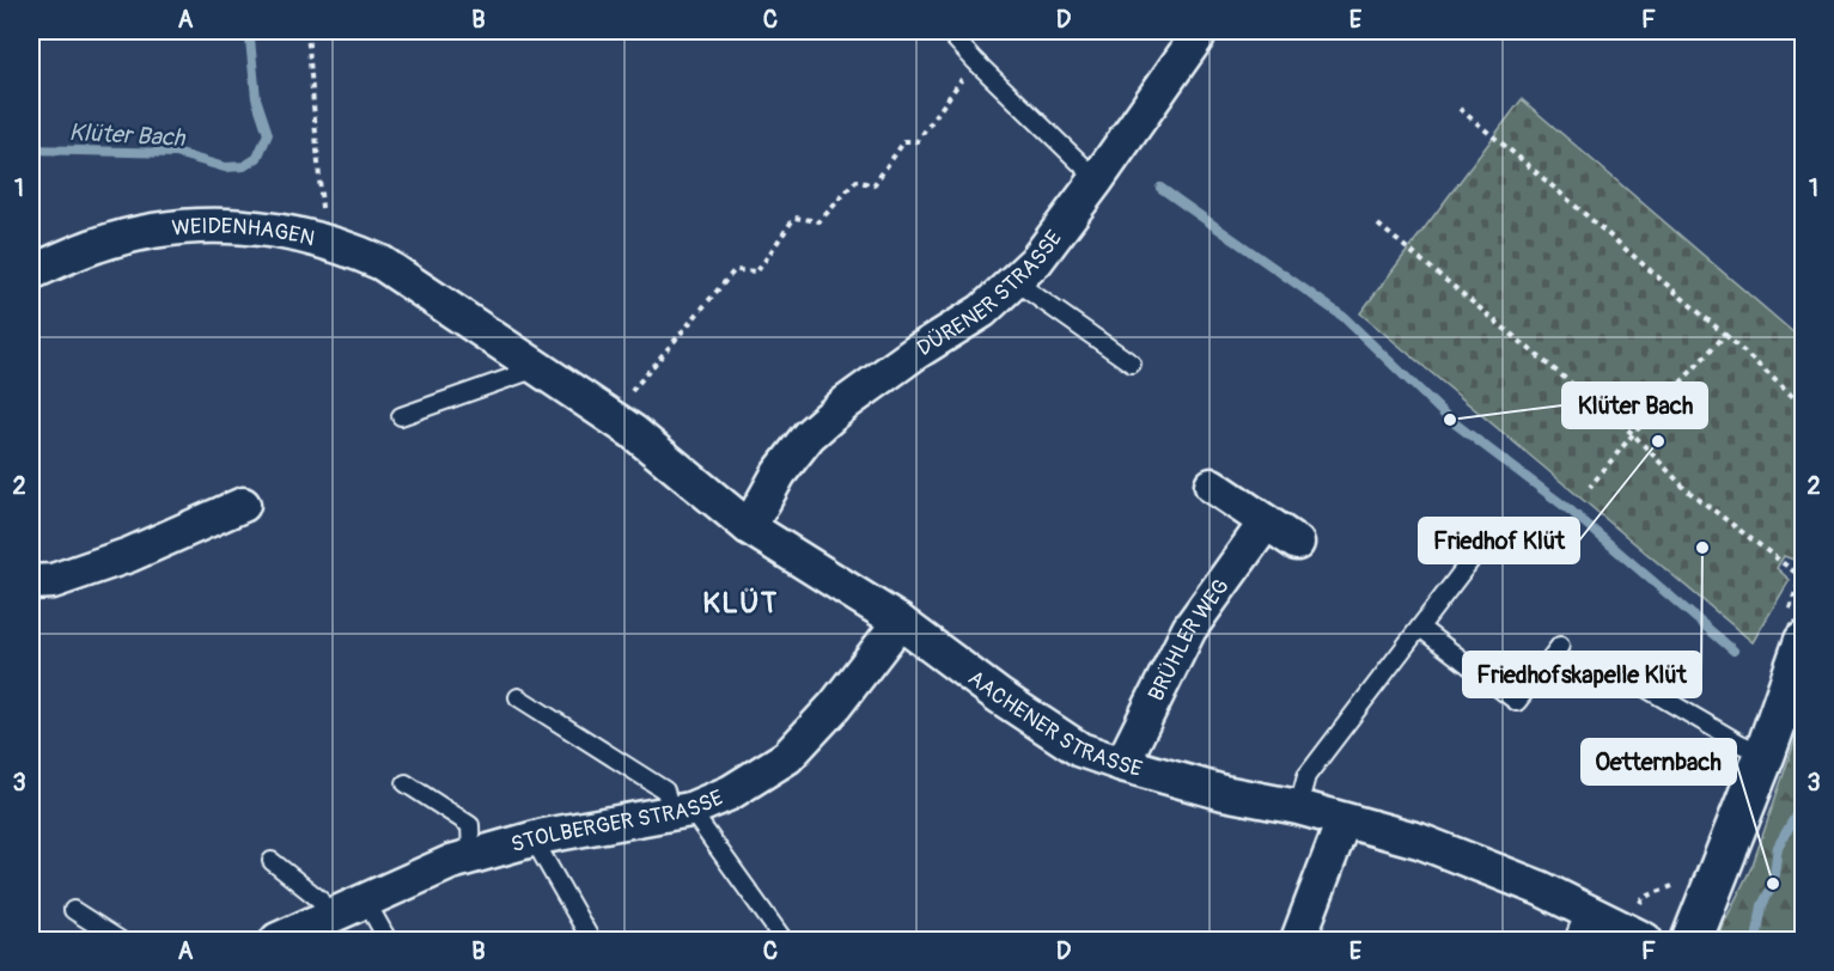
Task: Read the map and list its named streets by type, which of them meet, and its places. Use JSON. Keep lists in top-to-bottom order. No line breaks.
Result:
{"streets":{"street":["WEIDENHAGEN","DÜRENER STRASSE","BRÜHLER WEG","AACHENER STRASSE","STOLBERGER STRASSE"]},"crossings":[["WEIDENHAGEN","AACHENER STRASSE"],["DÜRENER STRASSE","AACHENER STRASSE"],["BRÜHLER WEG","AACHENER STRASSE"],["AACHENER STRASSE","STOLBERGER STRASSE"]],"districts":["KLÜT"],"water":["Klüter Bach"],"places":["Klüter Bach","Friedhof Klüt","Friedhofskapelle Klüt","Oetternbach"],"grid":{"columns":["A","B","C","D","E","F"],"rows":["1","2","3"]}}
